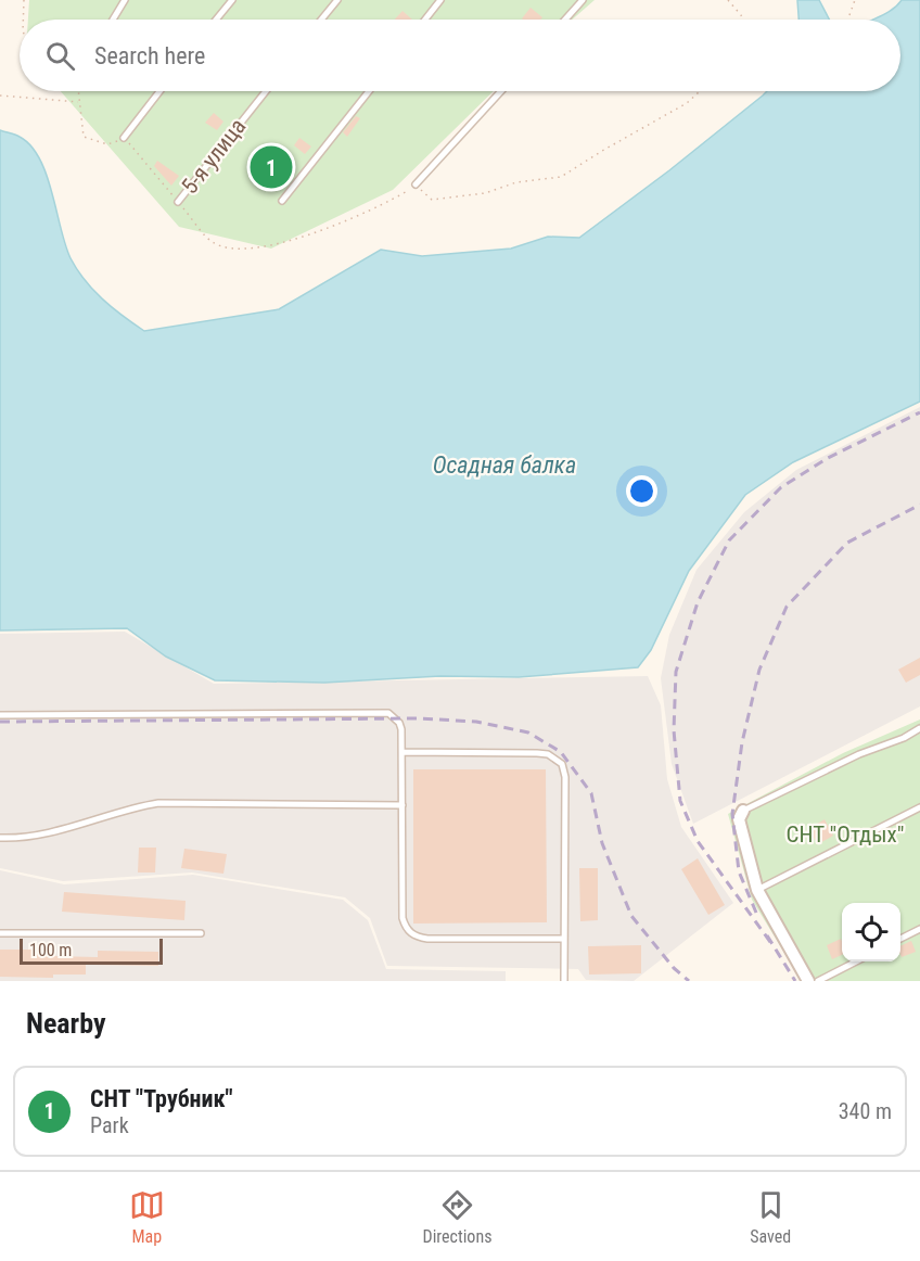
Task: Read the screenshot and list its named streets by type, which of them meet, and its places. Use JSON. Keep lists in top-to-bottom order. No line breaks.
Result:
{"streets":{"lane":["5-я улица"]},"water":["Осадная балка"],"parks":["СНТ \"Отдых\""],"scale_bar":"100 m","page":{"search":"Search here","pins":"1","scale":"100 m","heading":"Nearby","list":[{"mark":"1","name":"СНТ \"Трубник\"","note":"Park","value":"340 m"}],"nav":["Map","Directions","Saved"]}}
